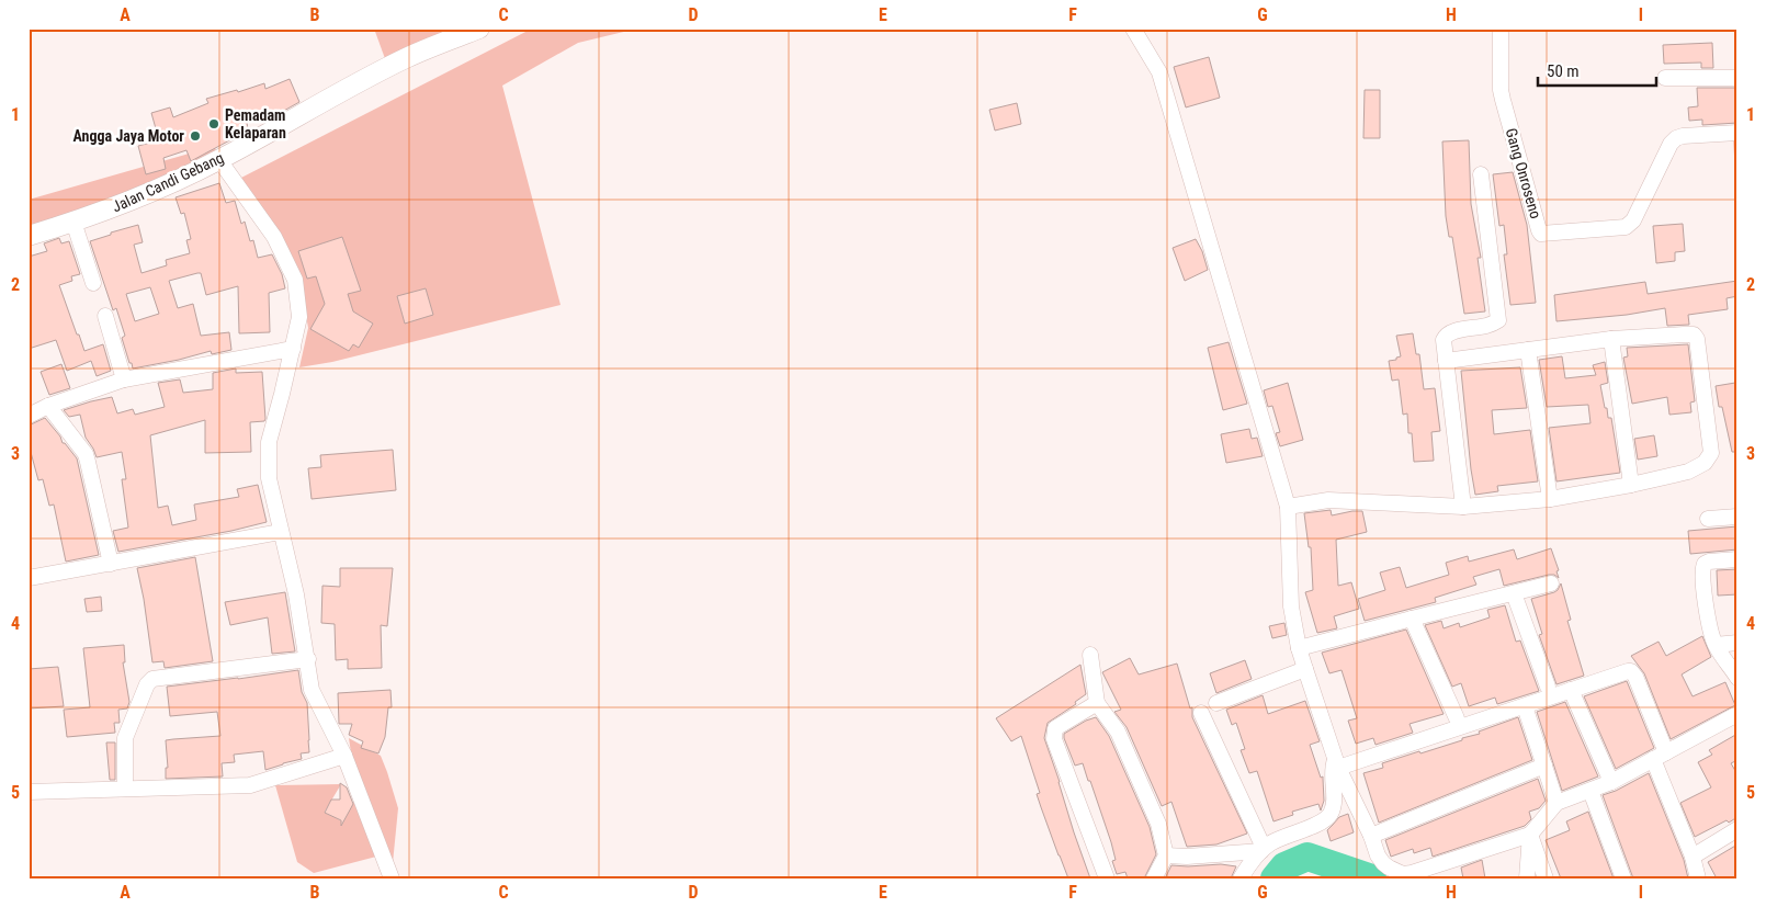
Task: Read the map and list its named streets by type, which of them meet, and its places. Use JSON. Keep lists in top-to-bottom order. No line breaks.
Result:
{"streets":{"main road":["Jalan Candi Gebang"],"street":["Gang Onroseno"]},"places":["Pemadam Kelaparan","Angga Jaya Motor"],"scale_bar":"50 m","grid":{"columns":["A","B","C","D","E","F","G","H","I"],"rows":["1","2","3","4","5"]}}
